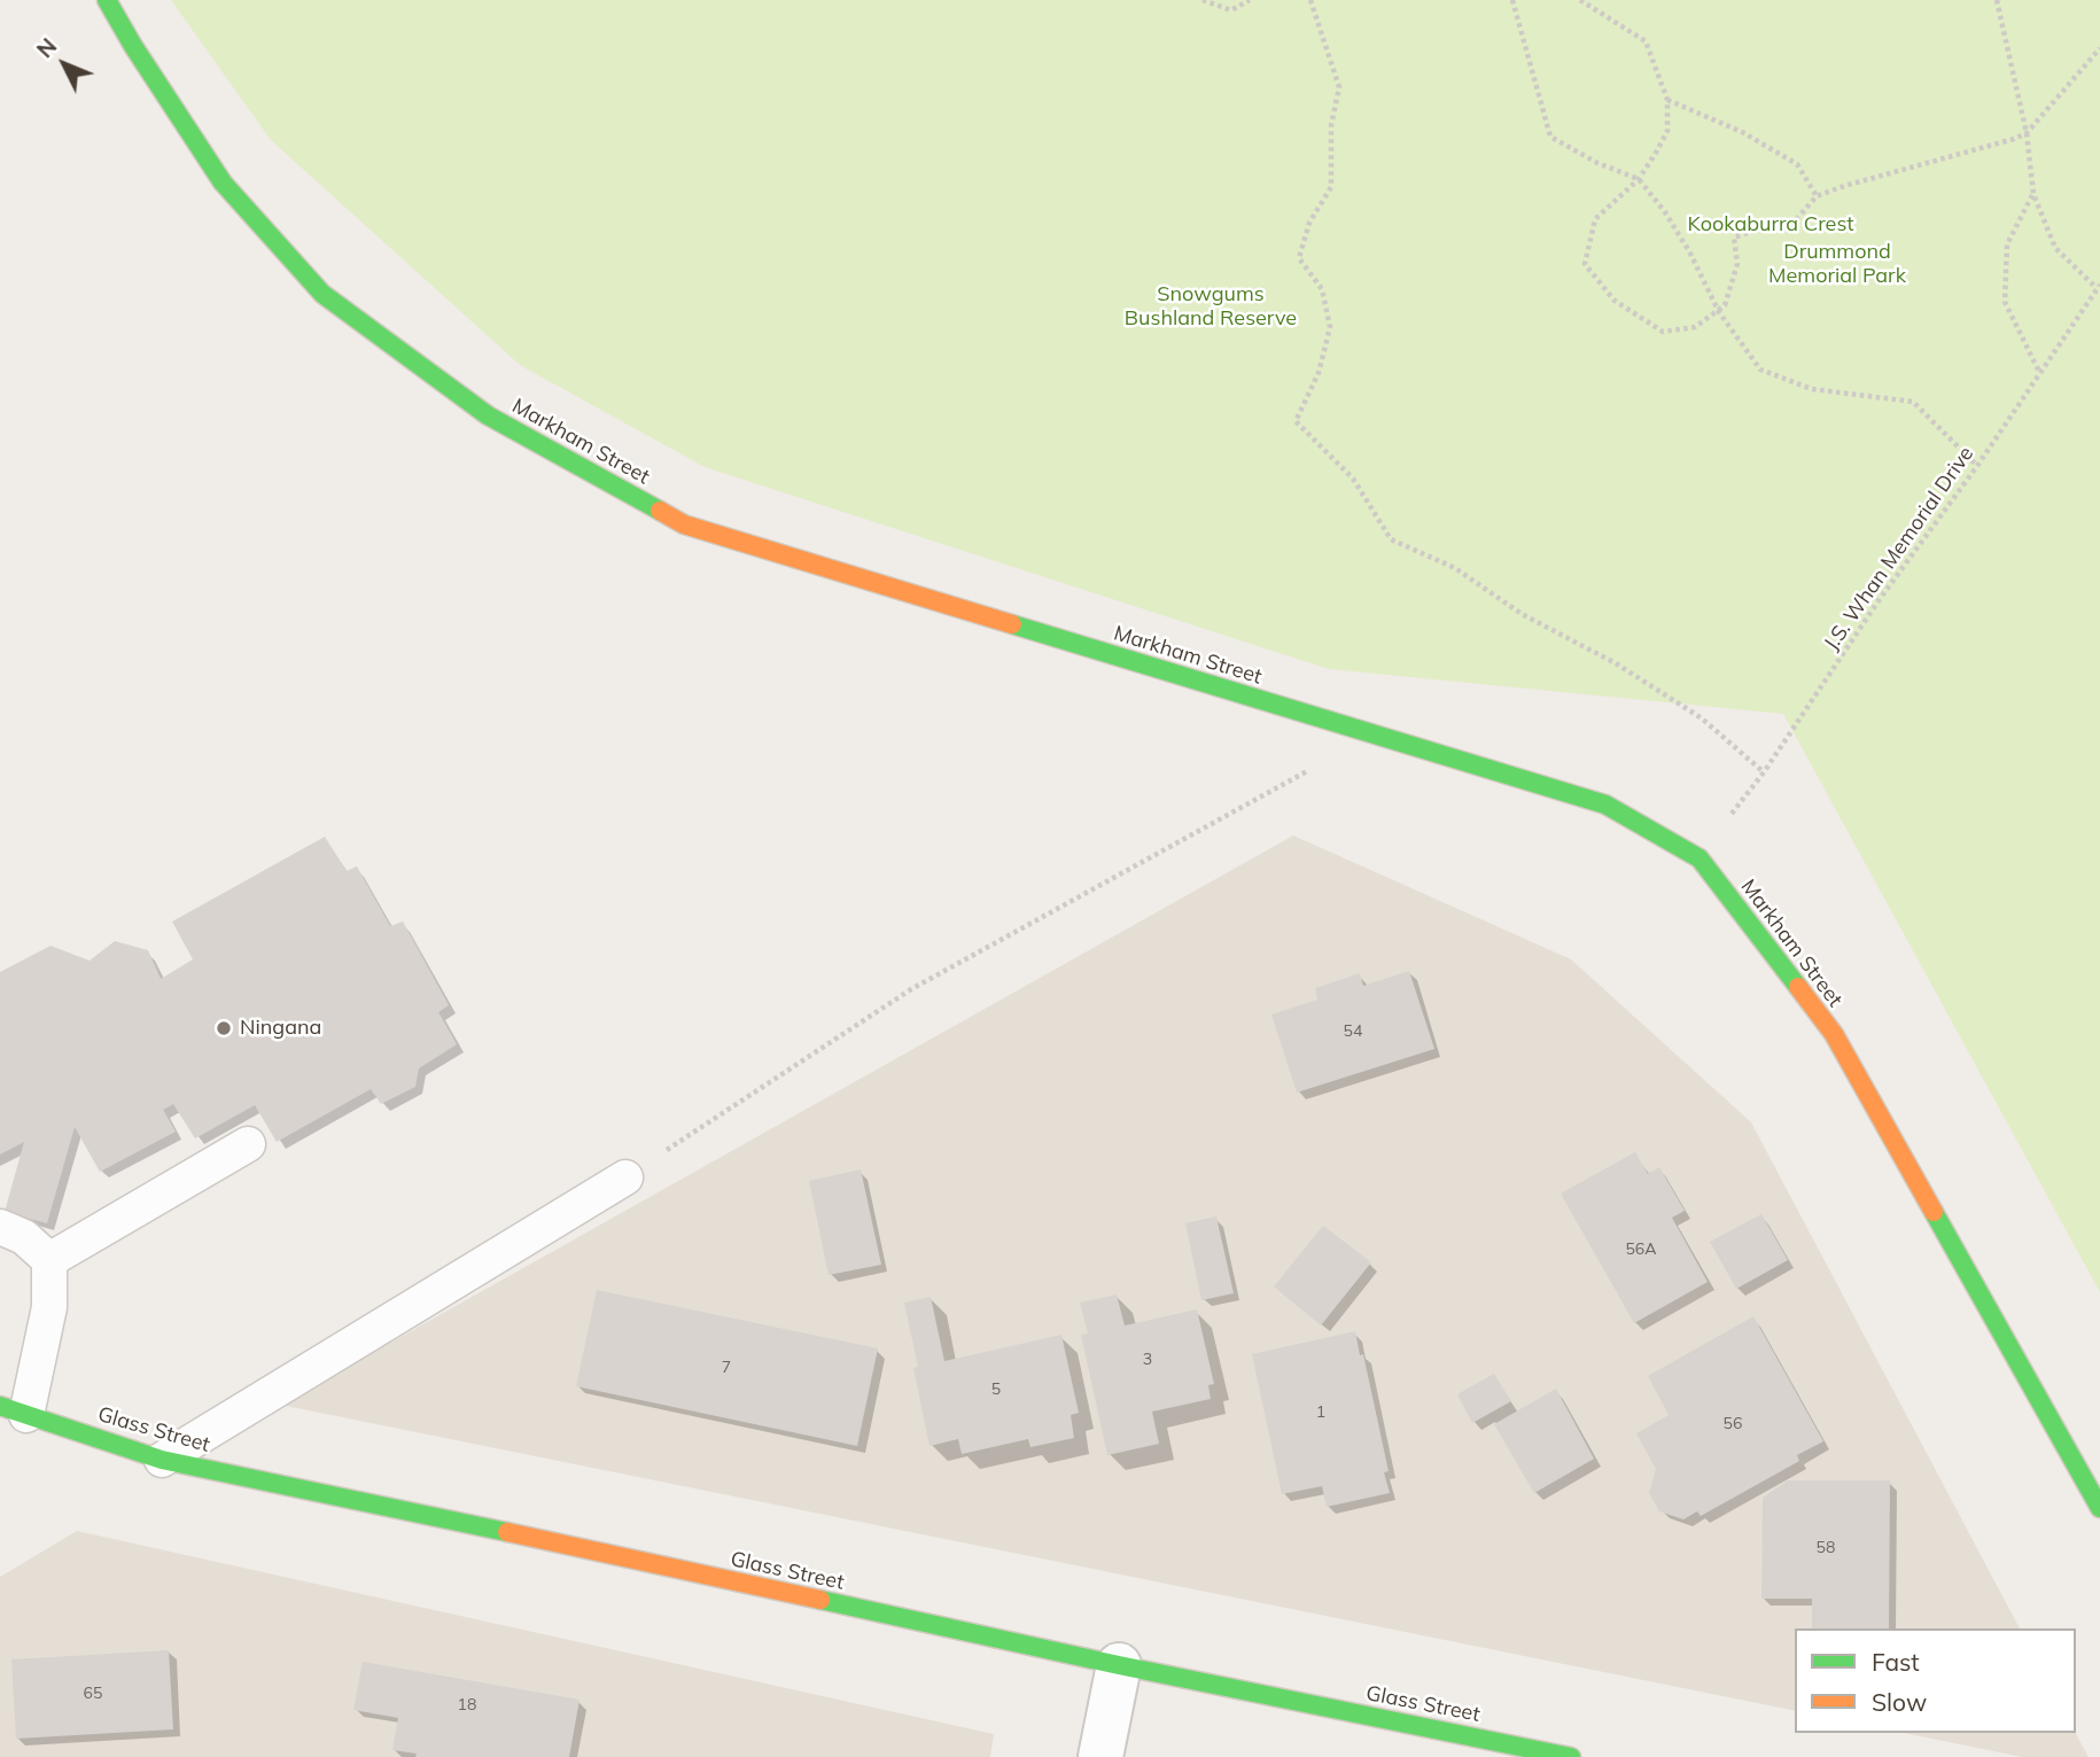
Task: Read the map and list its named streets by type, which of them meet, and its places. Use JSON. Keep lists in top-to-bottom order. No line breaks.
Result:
{"streets":{"street":["Markham Street","Glass Street"],"path":["J.S. Whan Memorial Drive"]},"parks":["Kookaburra Crest","Drummond Memorial Park","Snowgums Bushland Reserve"],"places":["Ningana"],"house_numbers":["54","56A","3","7","5","1","56","58","65","18"],"legend":["Fast","Slow"],"north":"top left"}
